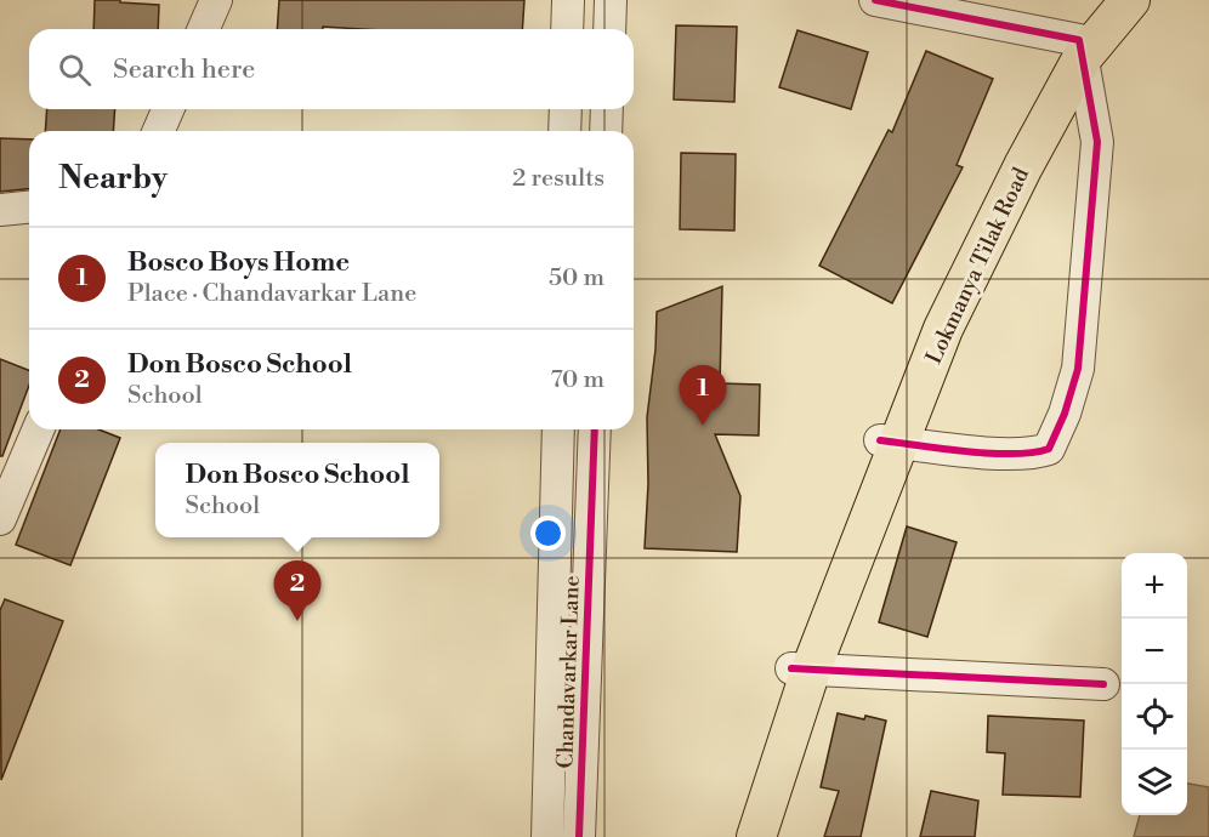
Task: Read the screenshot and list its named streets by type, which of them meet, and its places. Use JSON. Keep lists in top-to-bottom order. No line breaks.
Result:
{"streets":{"main road":["Lokmanya Tilak Road"],"street":["Chandavarkar Lane"]},"page":{"search":"Search here","heading":["Nearby","2 results"],"list":[{"mark":"1","name":"Bosco Boys Home","note":"Place · Chandavarkar Lane","value":"50 m"},{"mark":"2","name":"Don Bosco School","note":"School","value":"70 m"}],"pins":["1","2"],"popup":["Don Bosco School","School"],"map_buttons":["+","−"]}}
